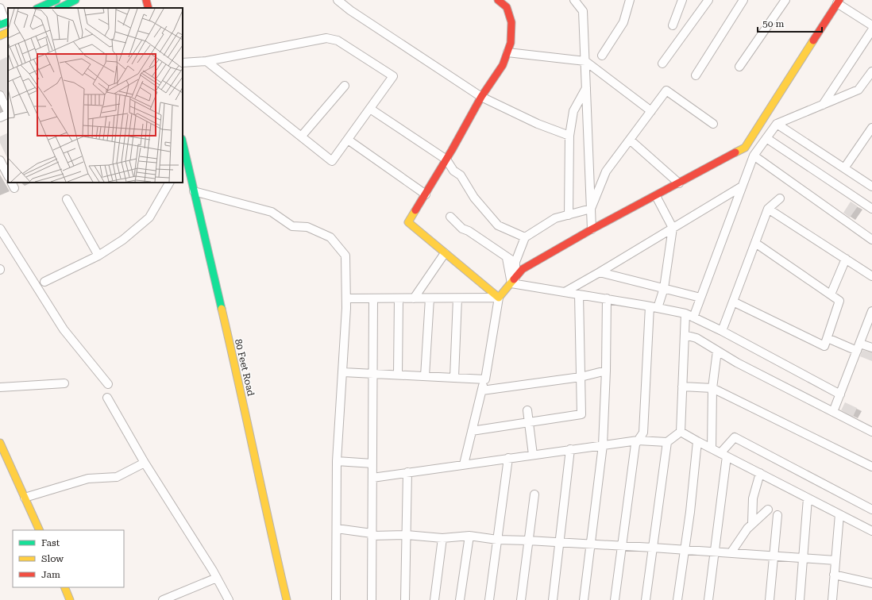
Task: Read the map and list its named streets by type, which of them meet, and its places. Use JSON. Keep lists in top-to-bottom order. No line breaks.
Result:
{"streets":{"street":["80 Feet Road"]},"legend":["Fast","Slow","Jam"],"scale_bar":"50 m"}
